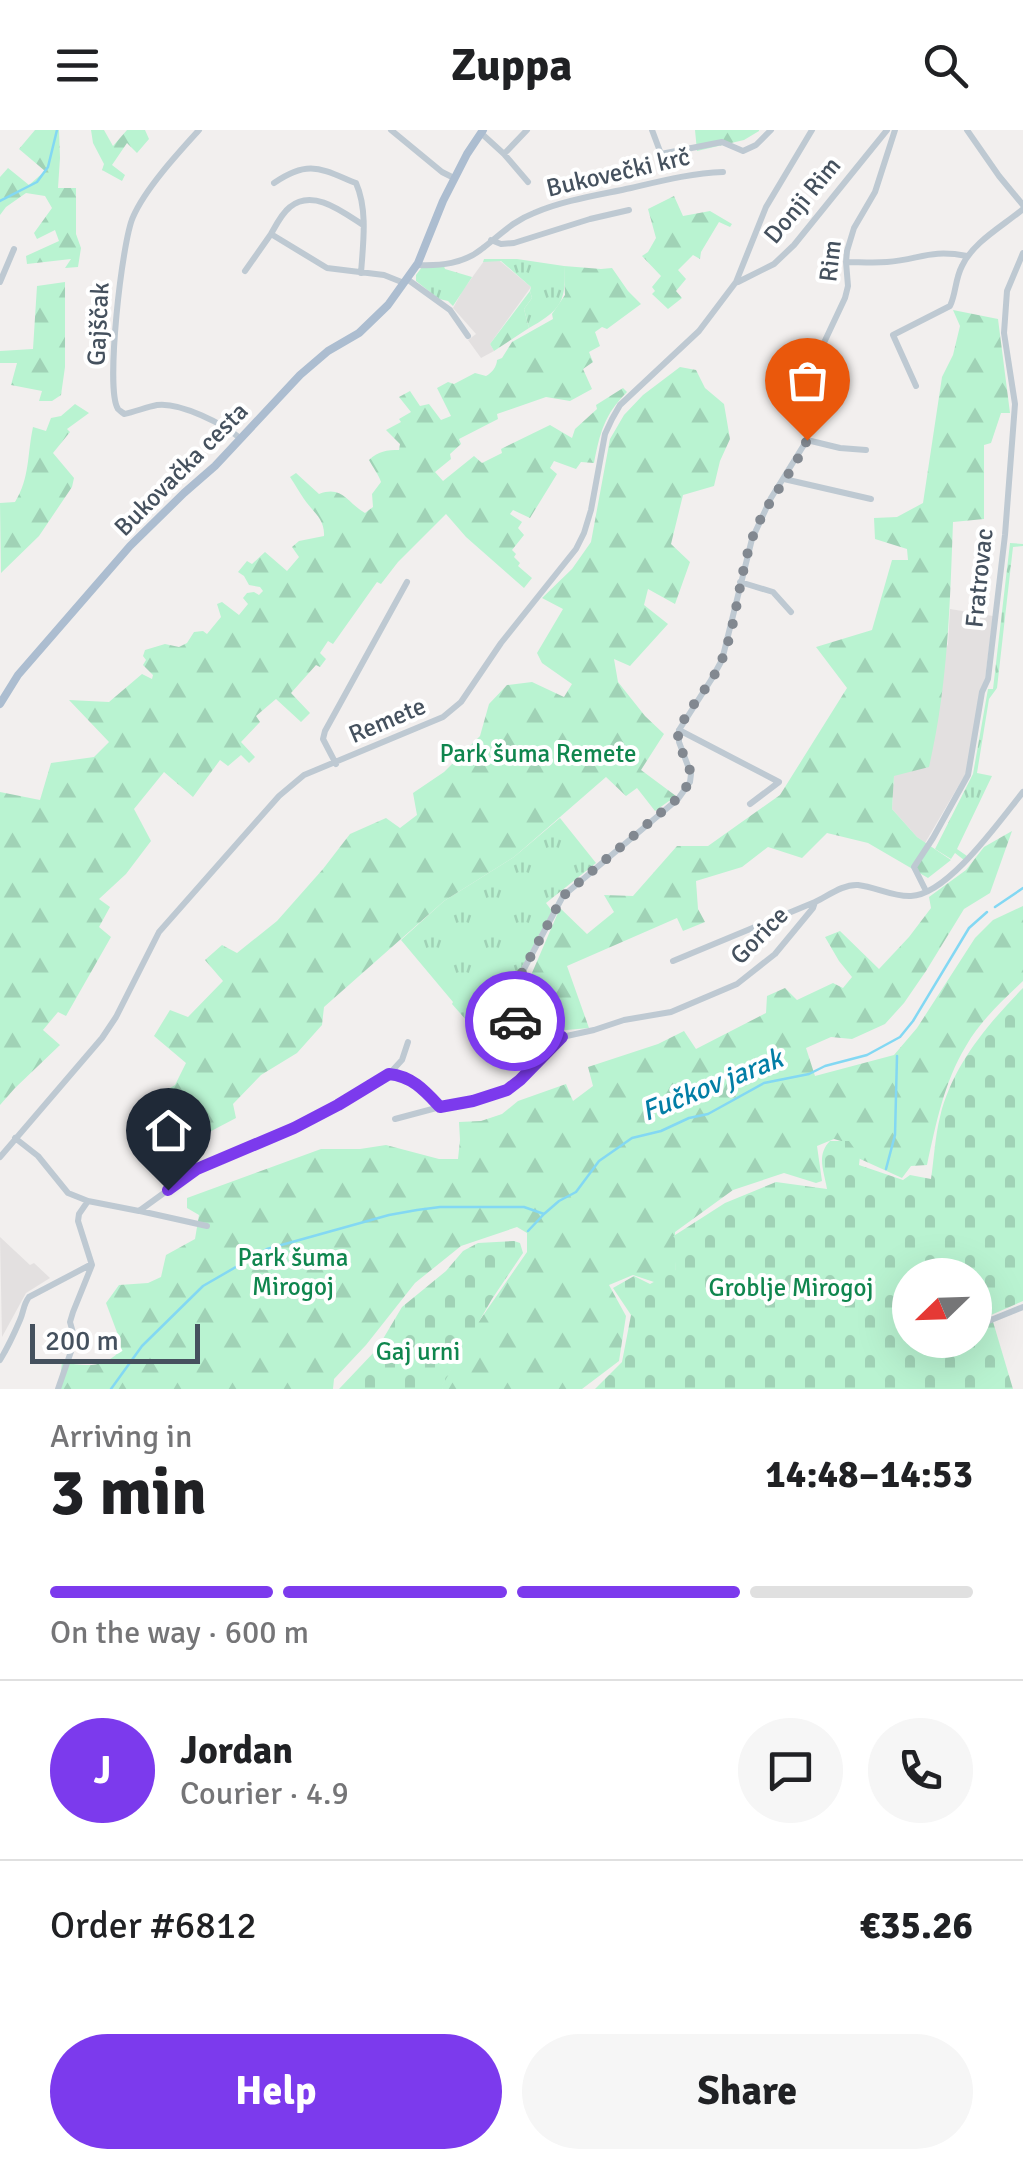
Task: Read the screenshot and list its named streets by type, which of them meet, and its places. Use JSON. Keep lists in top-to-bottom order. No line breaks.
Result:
{"streets":{"main road":["Bukovačka cesta"],"street":["Bukovečki krč","Donji Rim","Rim","Gajščak","Fratrovac","Remete","Gorice"]},"crossings":[["Bukovečki krč","Bukovačka cesta"],["Donji Rim","Remete"],["Gajščak","Bukovačka cesta"],["Fratrovac","Gorice"]],"water":["Fučkov jarak"],"parks":["Park šuma Remete","Park šuma Mirogoj","Groblje Mirogoj","Gaj urni"],"scale_bar":"200 m","north":"bottom left","page":{"header":"Zuppa","scale":"200 m","heading":["3 min","Arriving in","14:48–14:53"],"panel":["Jordan","Courier · 4.9","Order #6812","€35.26"],"bar":"On the way · 600 m","round":"J","buttons":["Help","Share"]}}
